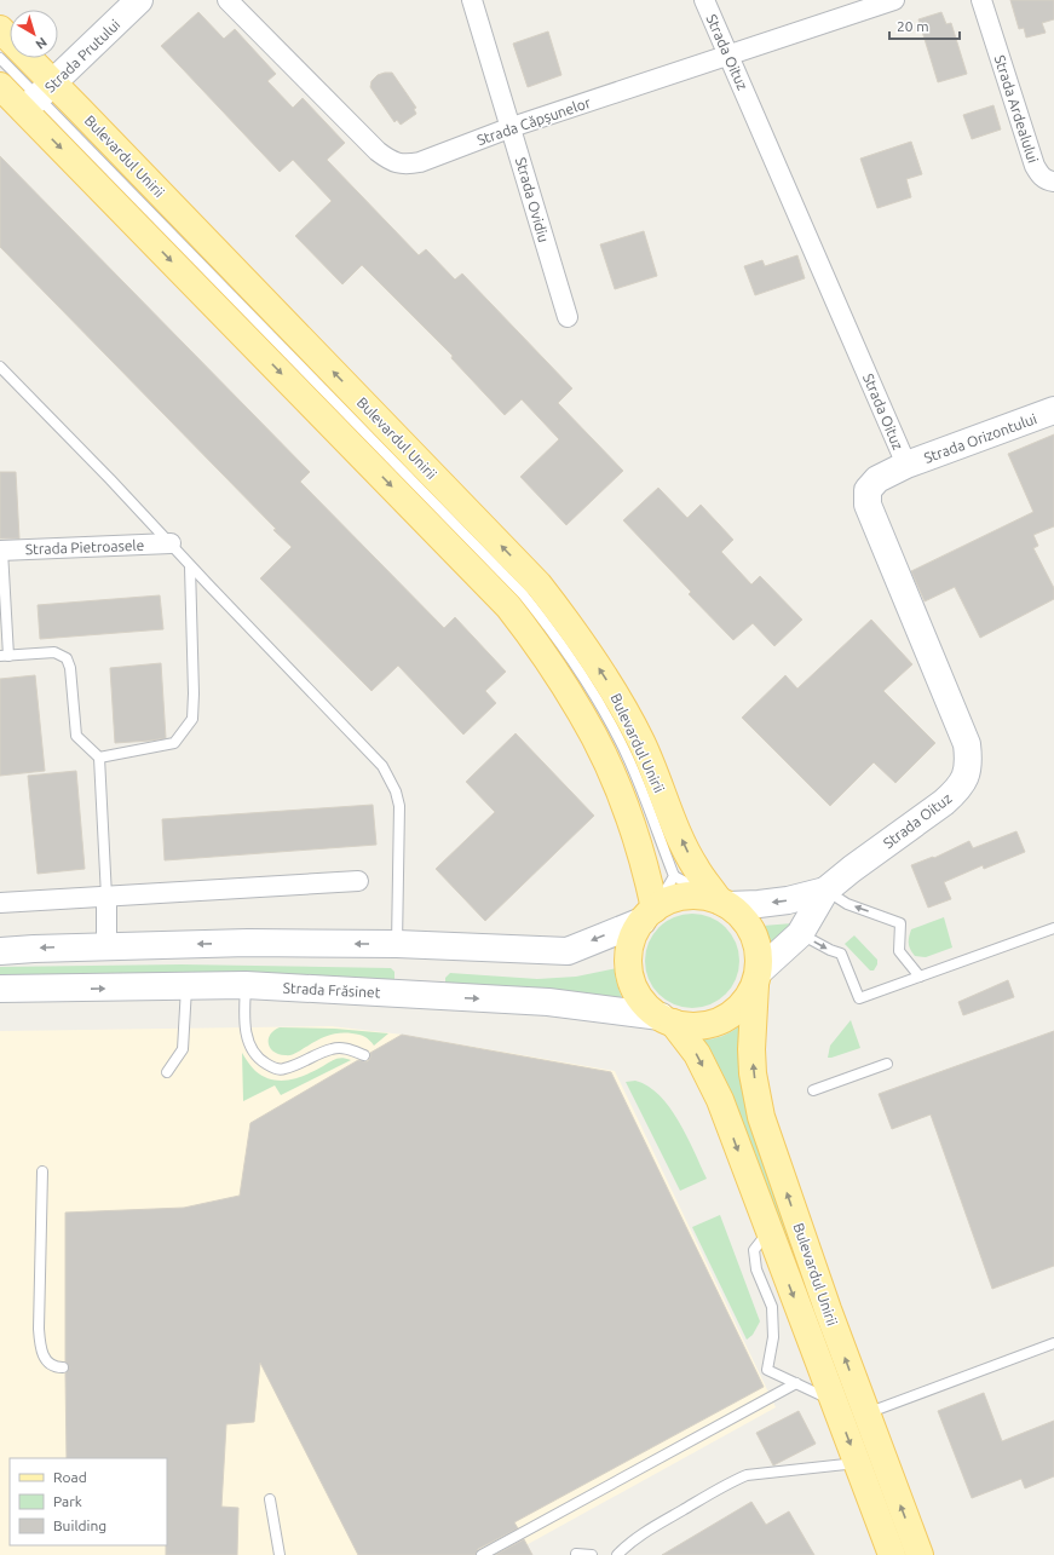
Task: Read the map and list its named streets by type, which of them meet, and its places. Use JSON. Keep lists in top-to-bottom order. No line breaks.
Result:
{"streets":{"main road":["Strada Oituz","Strada Prutului","Bulevardul Unirii","Strada Orizontului","Strada Frăsinet"],"street":["Strada Ardealului","Strada Căpșunelor","Strada Ovidiu","Strada Pietroasele"]},"crossings":[["Strada Oituz","Strada Căpșunelor"],["Strada Oituz","Bulevardul Unirii"],["Strada Oituz","Strada Orizontului"],["Strada Oituz","Strada Frăsinet"],["Strada Prutului","Bulevardul Unirii"],["Strada Căpșunelor","Strada Ovidiu"],["Bulevardul Unirii","Strada Frăsinet"]],"legend":["Road","Park","Building"],"scale_bar":"20 m","north":"bottom right"}
